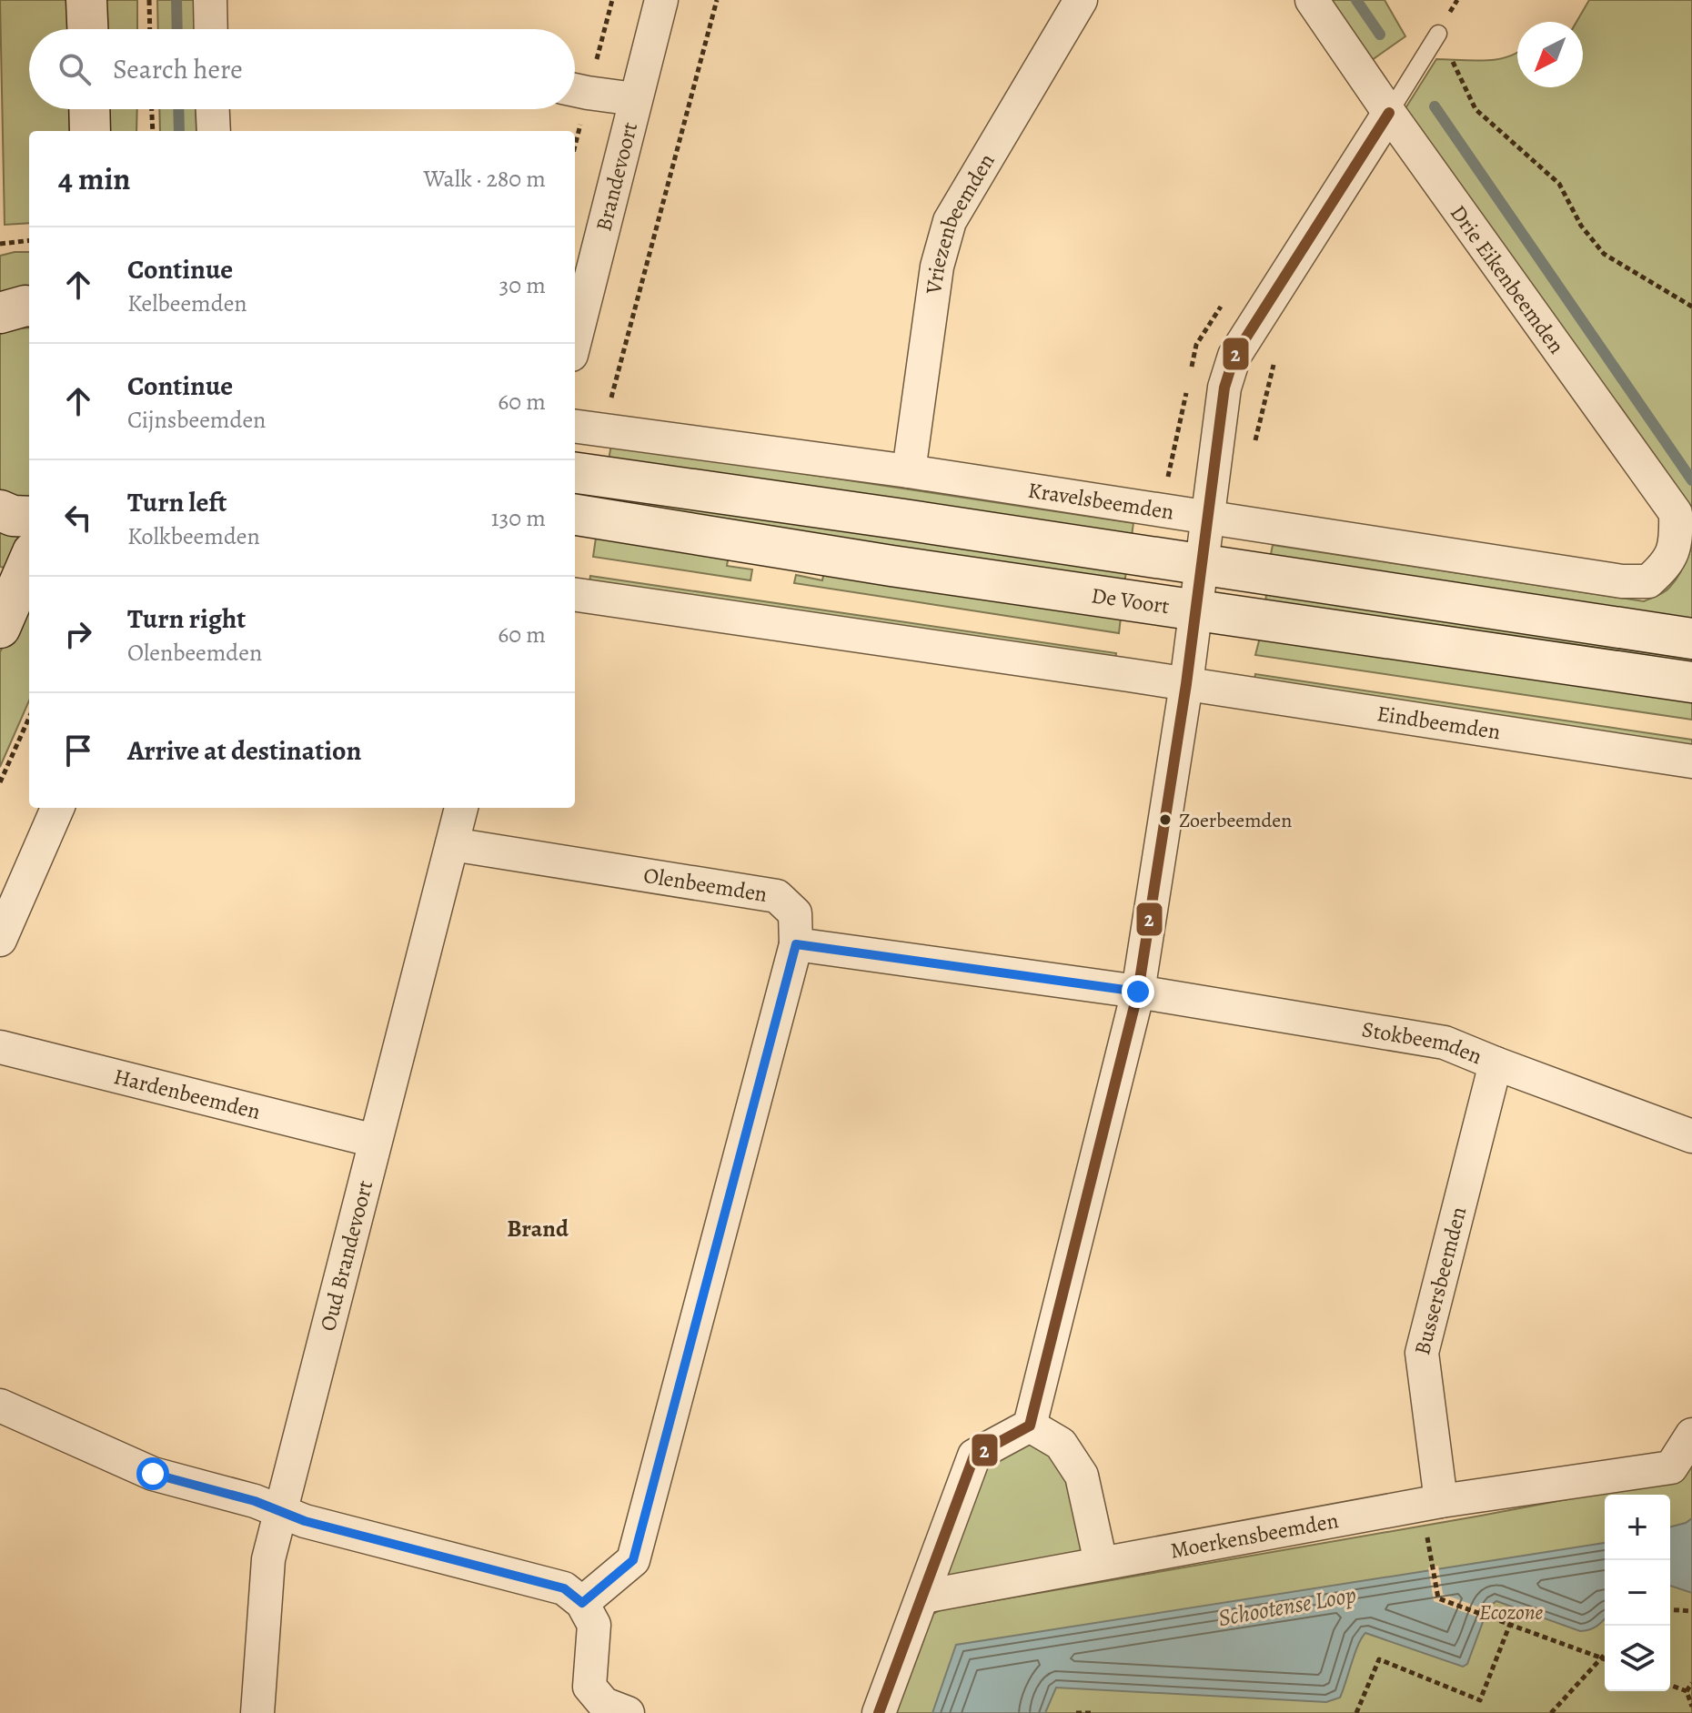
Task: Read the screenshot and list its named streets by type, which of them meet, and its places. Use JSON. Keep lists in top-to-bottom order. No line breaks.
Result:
{"streets":{"street":["Brandevoort","Vriezenbeemden","Drie Eikenbeemden","Kravelsbeemden","De Voort","Eindbeemden","Olenbeemden","Stokbeemden","Hardenbeemden","Oud Brandevoort","Bussersbeemden","Moerkensbeemden"]},"crossings":[["Vriezenbeemden","Kravelsbeemden"],["Drie Eikenbeemden","Kravelsbeemden"],["Olenbeemden","Oud Brandevoort"],["Stokbeemden","Bussersbeemden"],["Hardenbeemden","Oud Brandevoort"],["Bussersbeemden","Moerkensbeemden"]],"districts":["Brand"],"water":["Schootense Loop"],"parks":["Ecozone"],"places":["Zoerbeemden"],"lines":["transit line 2"],"north":"bottom left","page":{"search":"Search here","heading":["4 min","Walk · 280 m"],"list":[["Continue","Kelbeemden","30 m"],["Continue","Cijnsbeemden","60 m"],["Turn left","Kolkbeemden","130 m"],["Turn right","Olenbeemden","60 m"],"Arrive at destination"],"map_buttons":["+","−"]}}
